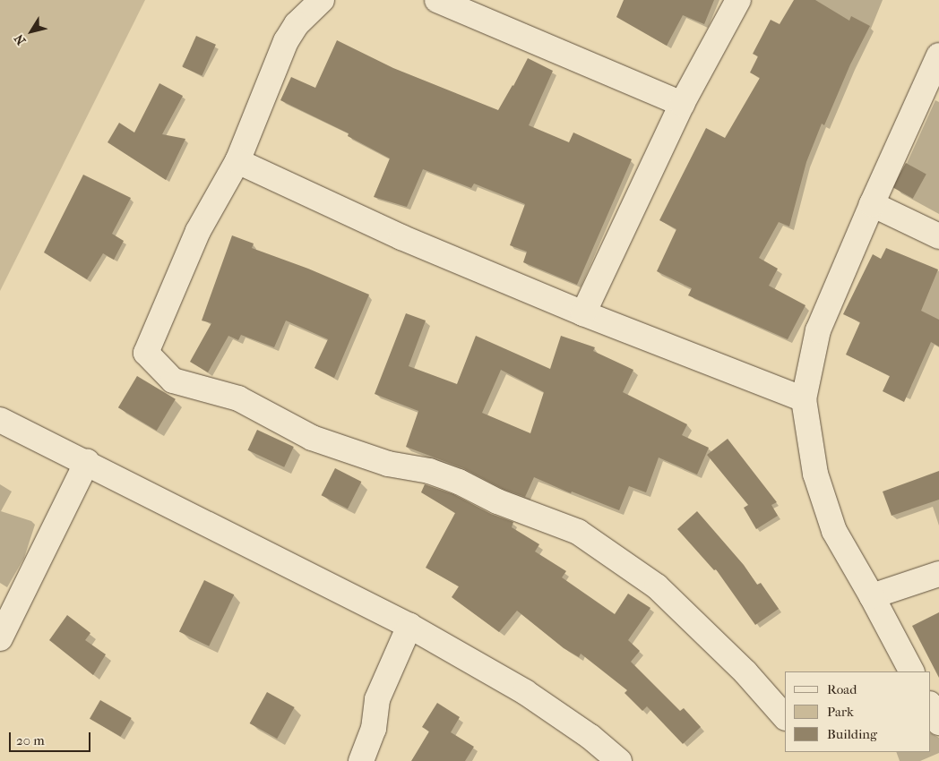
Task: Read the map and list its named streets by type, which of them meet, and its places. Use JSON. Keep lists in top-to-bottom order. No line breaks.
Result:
{"legend":["Road","Park","Building"],"scale_bar":"20 m","north":"bottom left"}
